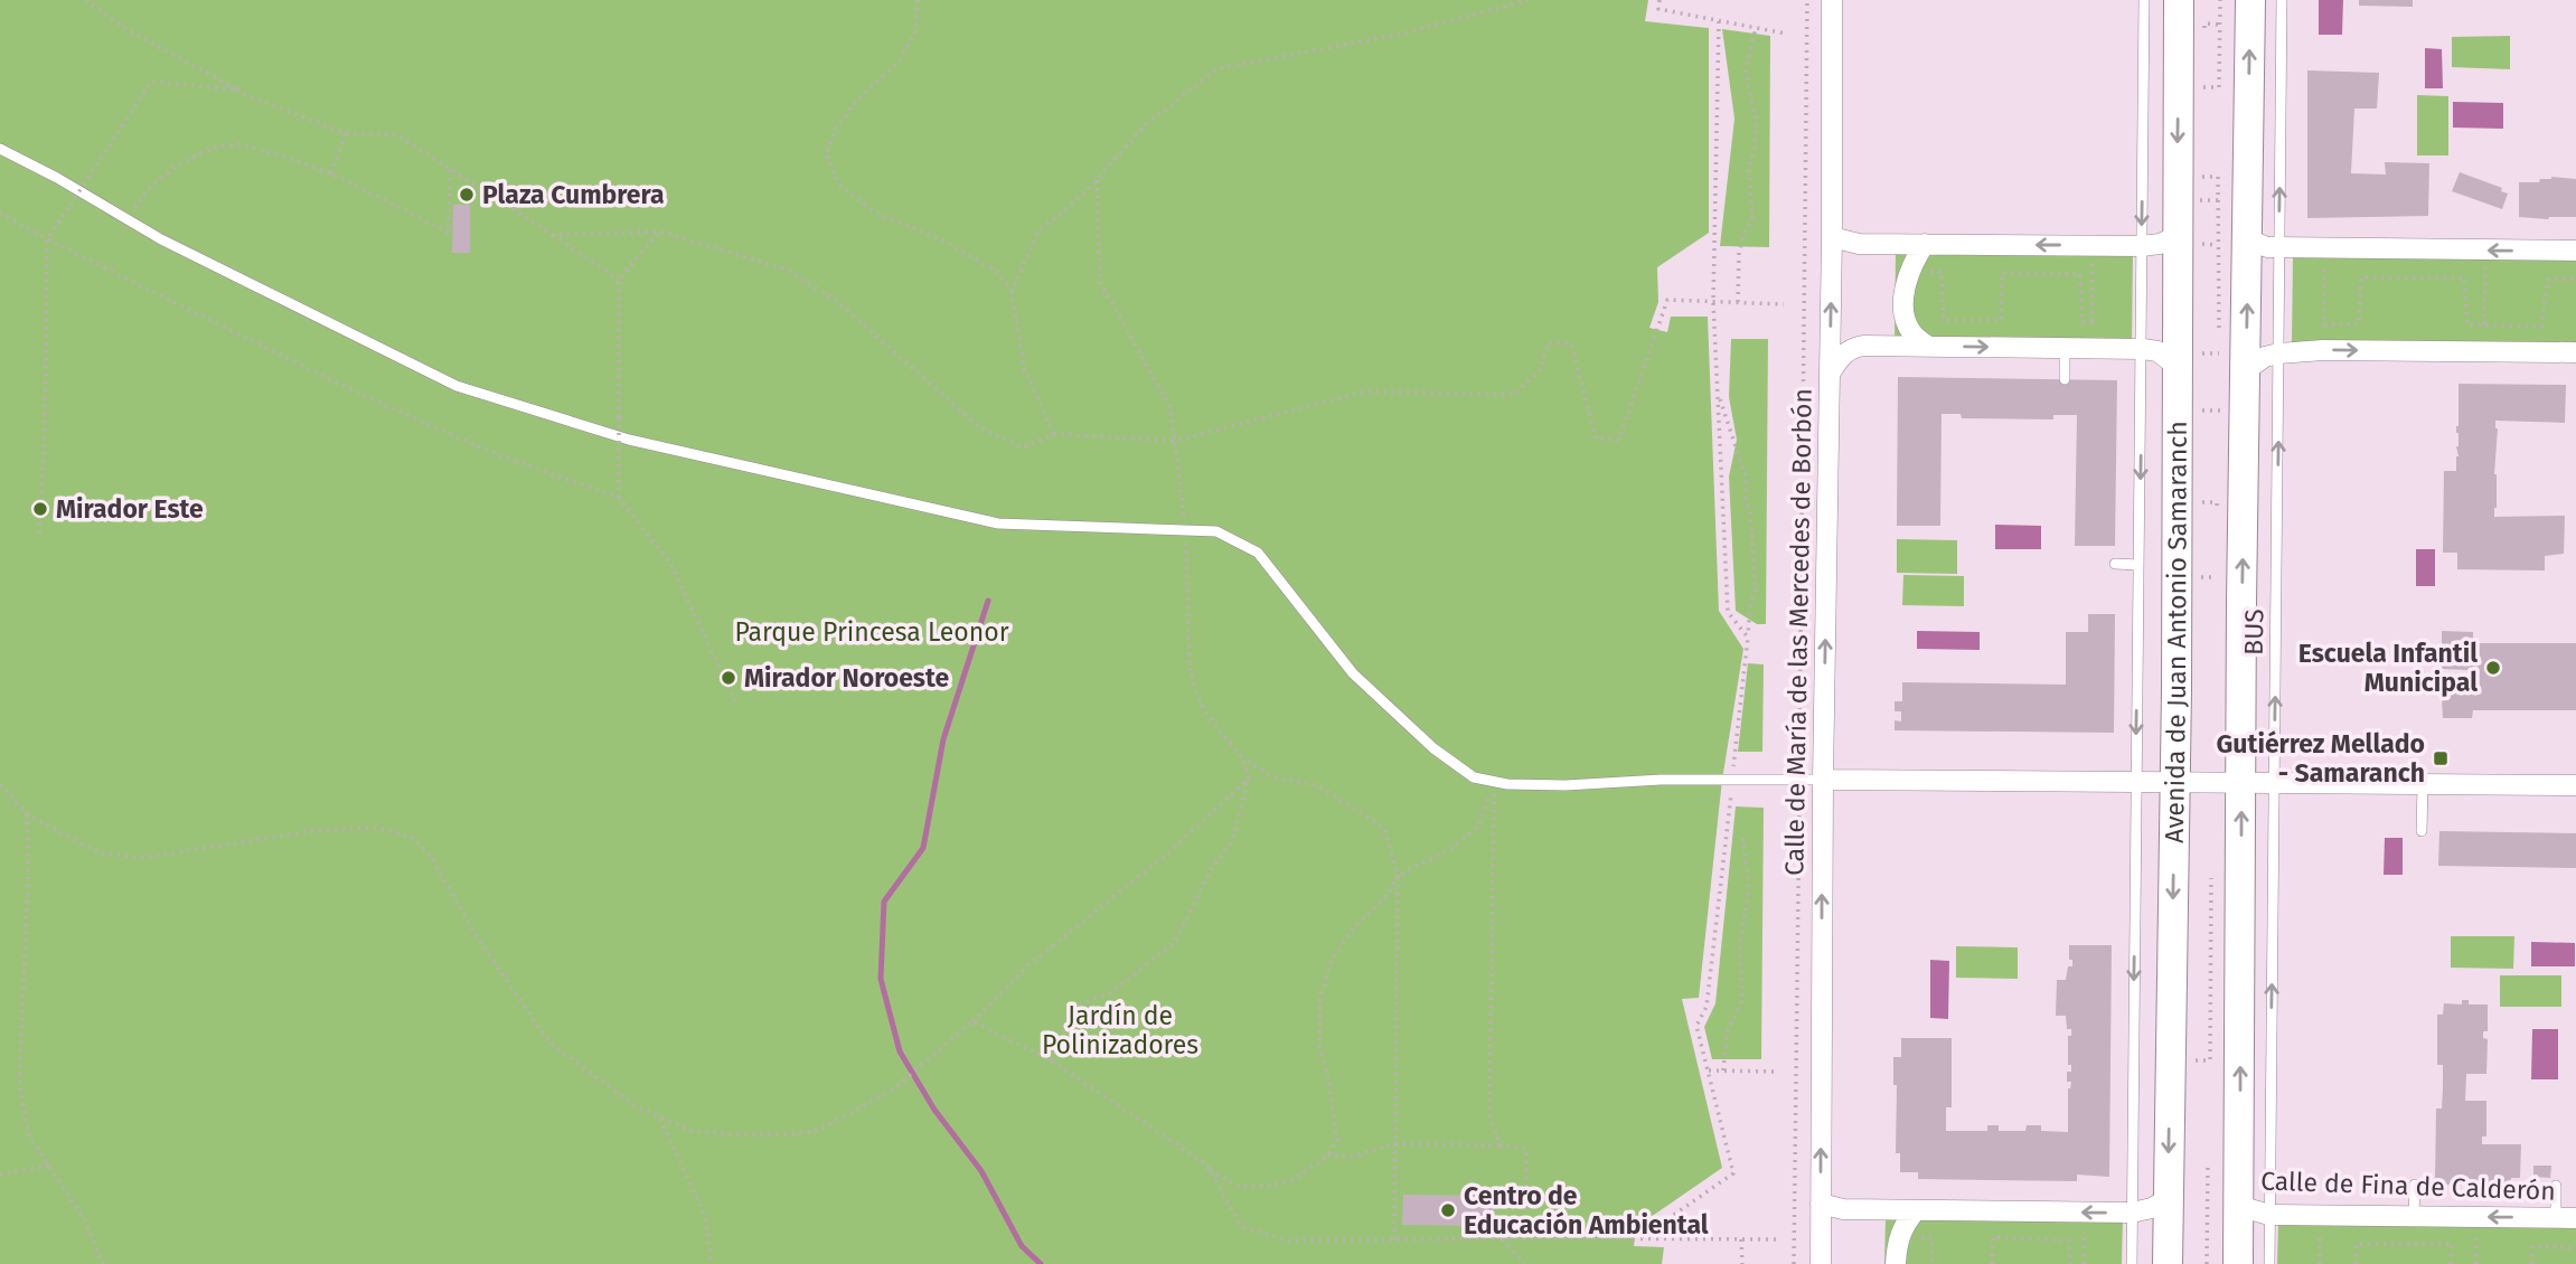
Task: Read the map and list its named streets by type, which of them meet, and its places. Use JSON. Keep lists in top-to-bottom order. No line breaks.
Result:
{"streets":{"street":["Calle de María de las Mercedes de Borbón","Avenida de Juan Antonio Samaranch","Calle de Fina de Calderón"],"lane":["BUS"]},"crossings":[["BUS","Calle de Fina de Calderón"]],"one_way":["Calle de María de las Mercedes de Borbón","BUS","Calle de Fina de Calderón"],"parks":["Parque Princesa Leonor","Jardín de Polinizadores"],"places":{"other":["Plaza Cumbrera","Mirador Este","Escuela Infantil Municipal","Mirador Noroeste","Centro de Educación Ambiental"],"transit":["Gutiérrez Mellado - Samaranch"]}}
